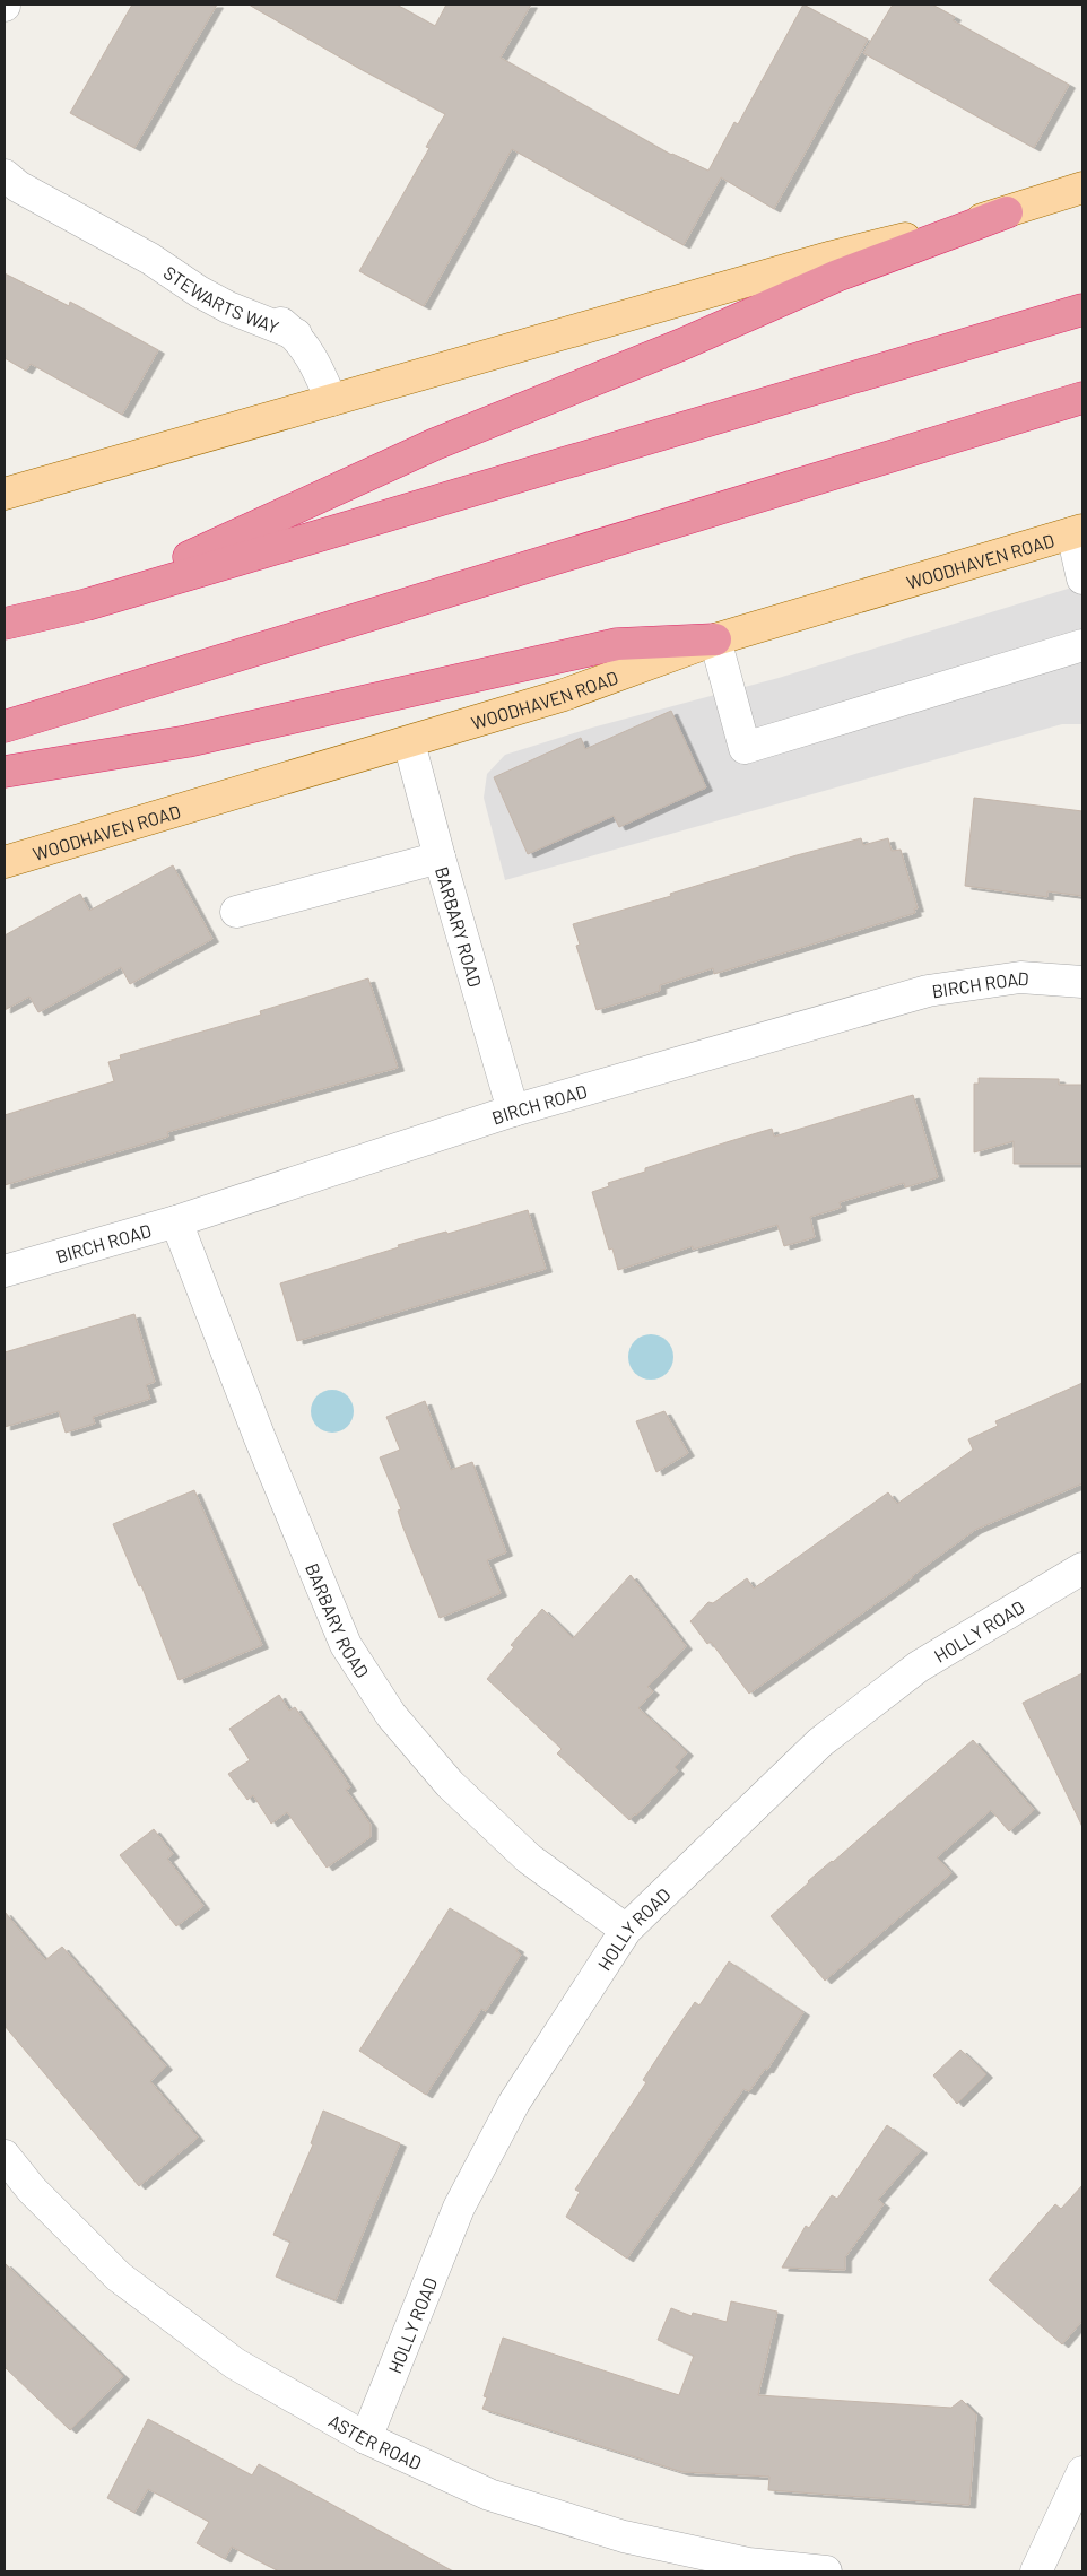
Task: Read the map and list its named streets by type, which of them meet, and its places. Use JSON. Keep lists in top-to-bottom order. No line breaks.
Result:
{"streets":{"main road":["WOODHAVEN ROAD"],"street":["STEWARTS WAY","BARBARY ROAD","BIRCH ROAD","HOLLY ROAD","ASTER ROAD"]},"crossings":[["WOODHAVEN ROAD","BARBARY ROAD"],["BARBARY ROAD","BIRCH ROAD"],["BARBARY ROAD","HOLLY ROAD"],["HOLLY ROAD","ASTER ROAD"]]}
